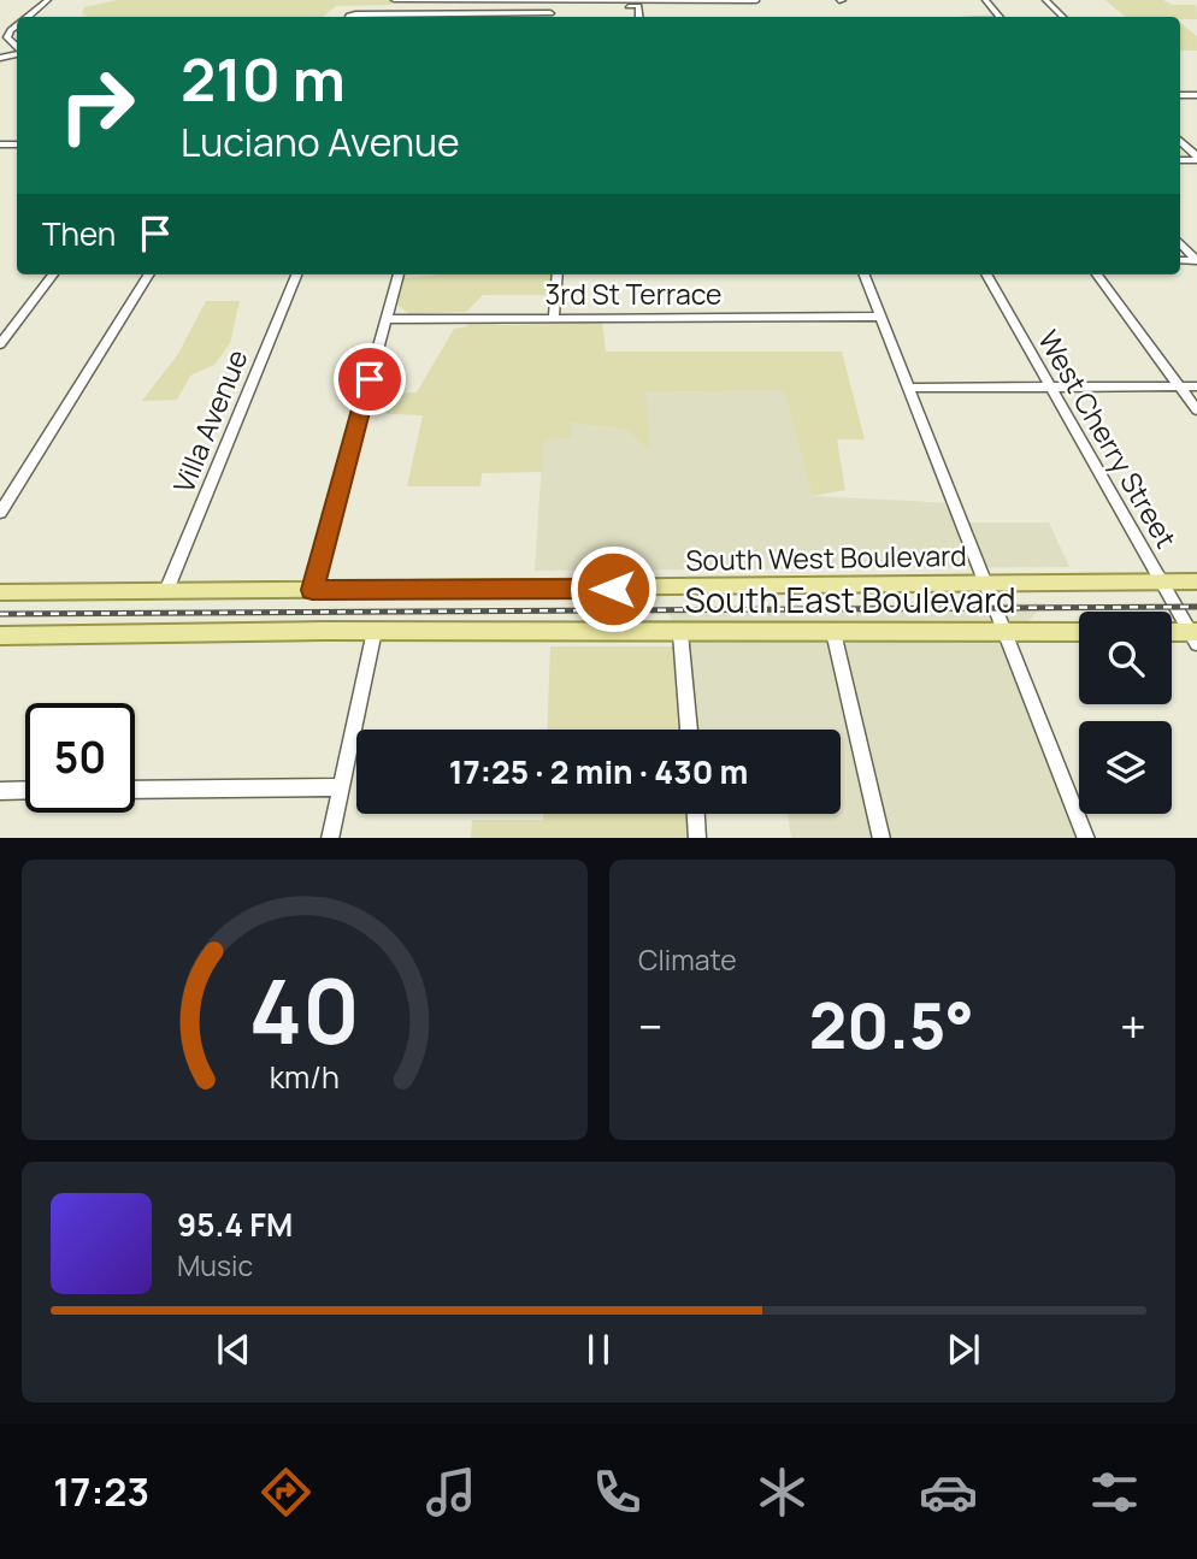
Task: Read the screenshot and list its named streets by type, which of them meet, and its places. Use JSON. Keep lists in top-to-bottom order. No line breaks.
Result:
{"streets":{"main road":["South West Boulevard","South East Boulevard"],"street":["3rd St Terrace","Villa Avenue","West Cherry Street"]},"crossings":[["Villa Avenue","South West Boulevard"],["West Cherry Street","South West Boulevard"]],"page":{"turn":["210 m","Luciano Avenue"],"then":"Then","limit":"50","trip":"17:25 · 2 min · 430 m","tile":"Climate","heat":["−","20.5°","+"],"song":["95.4 FM","Music"],"tabs":"17:23","gauge":["40","km/h"]}}
